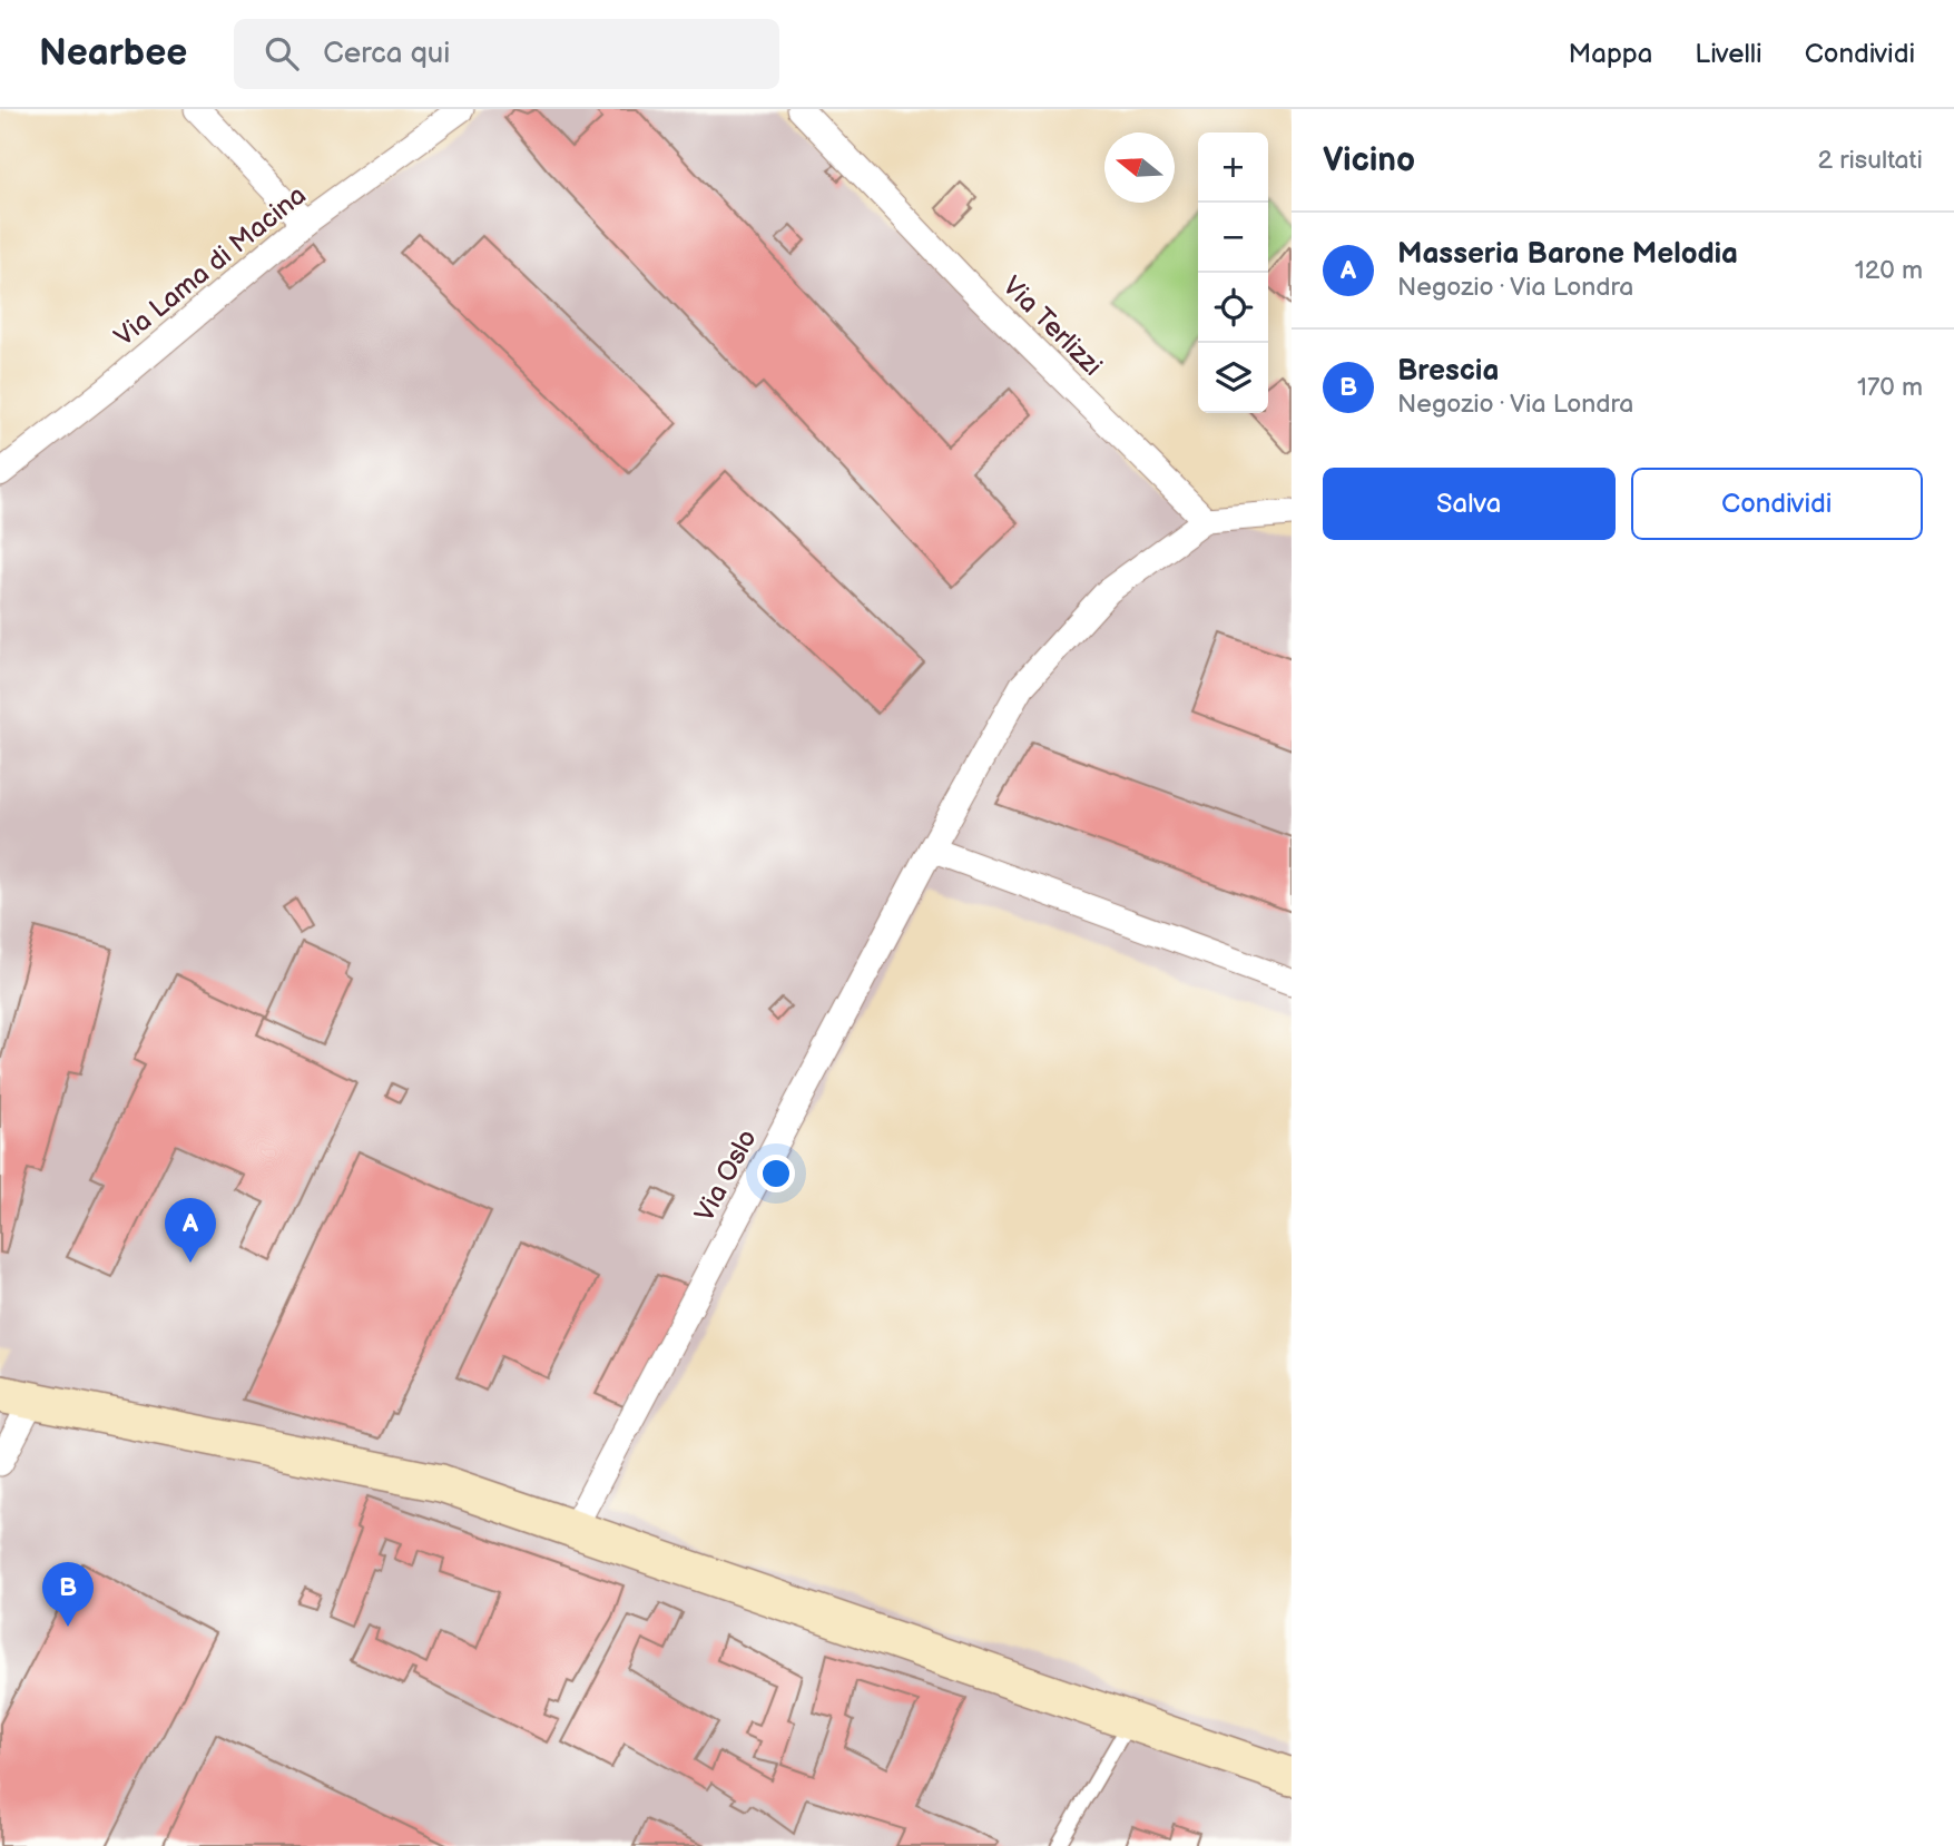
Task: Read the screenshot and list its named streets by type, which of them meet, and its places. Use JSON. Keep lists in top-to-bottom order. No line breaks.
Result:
{"streets":{"street":["Via Lama di Macina","Via Terlizzi","Via Oslo"]},"crossings":[["Via Terlizzi","Via Oslo"]],"north":"left","page":{"header":"Nearbee","search":"Cerca qui","nav":["Mappa","Livelli","Condividi"],"heading":["Vicino","2 risultati"],"map_buttons":["+","−"],"list":[{"mark":"A","name":"Masseria Barone Melodia","note":"Negozio · Via Londra","value":"120 m"},{"mark":"B","name":"Brescia","note":"Negozio · Via Londra","value":"170 m"}],"buttons":["Salva","Condividi"],"pins":["A","B"]}}
